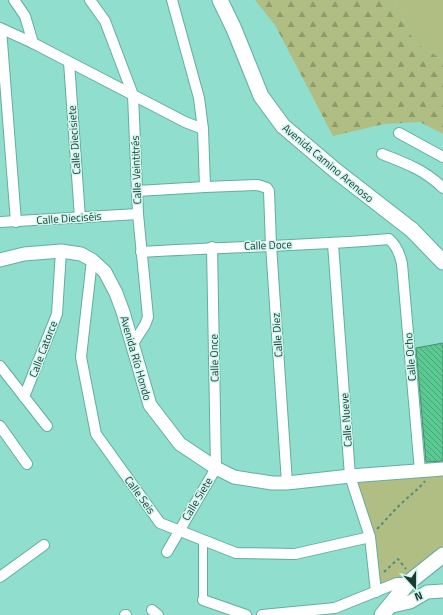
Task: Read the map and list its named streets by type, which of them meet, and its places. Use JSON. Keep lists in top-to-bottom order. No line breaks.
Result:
{"streets":{"main road":["Avenida Camino Arenoso"],"street":["Calle Diecisiete","Calle Veintitrés","Calle Dieciséis","Calle Doce","Calle Diez","Calle Catorce","Calle Ocho","Avenida Río Hondo","Calle Once","Calle Nueve","Calle Seis","Calle Siete"]},"crossings":[["Calle Diecisiete","Calle Dieciséis"],["Calle Veintitrés","Calle Dieciséis"],["Calle Veintitrés","Calle Doce"],["Calle Veintitrés","Avenida Río Hondo"],["Calle Doce","Calle Diez"],["Calle Doce","Calle Ocho"],["Calle Doce","Calle Once"],["Calle Doce","Calle Nueve"],["Calle Diez","Avenida Río Hondo"],["Calle Catorce","Avenida Río Hondo"],["Calle Ocho","Avenida Río Hondo"],["Avenida Río Hondo","Calle Once"],["Avenida Río Hondo","Calle Nueve"],["Avenida Río Hondo","Calle Seis"],["Avenida Río Hondo","Calle Siete"],["Calle Once","Calle Siete"],["Calle Nueve","Calle Seis"],["Calle Seis","Calle Siete"]],"north":"bottom"}
